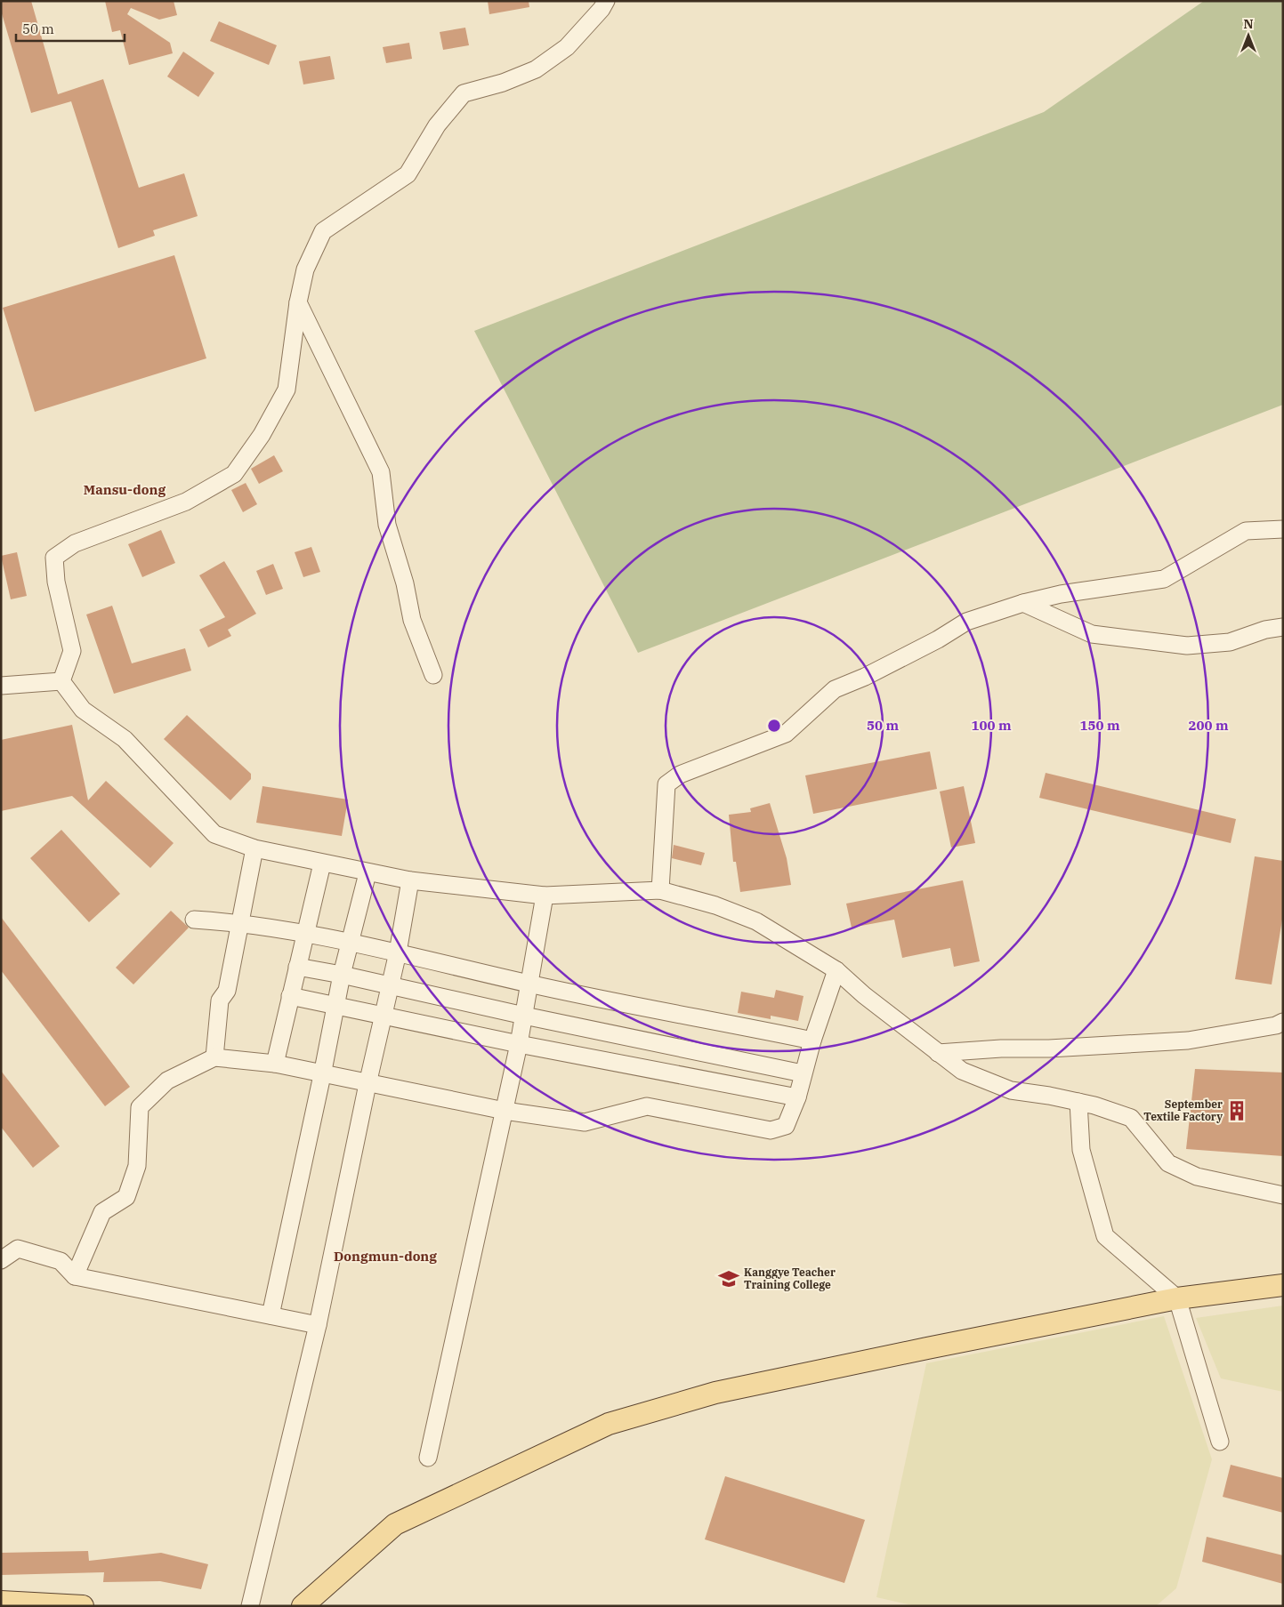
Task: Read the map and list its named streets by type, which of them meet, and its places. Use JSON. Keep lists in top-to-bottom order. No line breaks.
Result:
{"districts":["Mansu-dong","Dongmun-dong"],"places":{"building":["September Textile Factory"],"school or university":["Kanggye Teacher Training College"]},"scale_bar":"50 m","north":"top","rings":["50 m","100 m","150 m","200 m"]}
